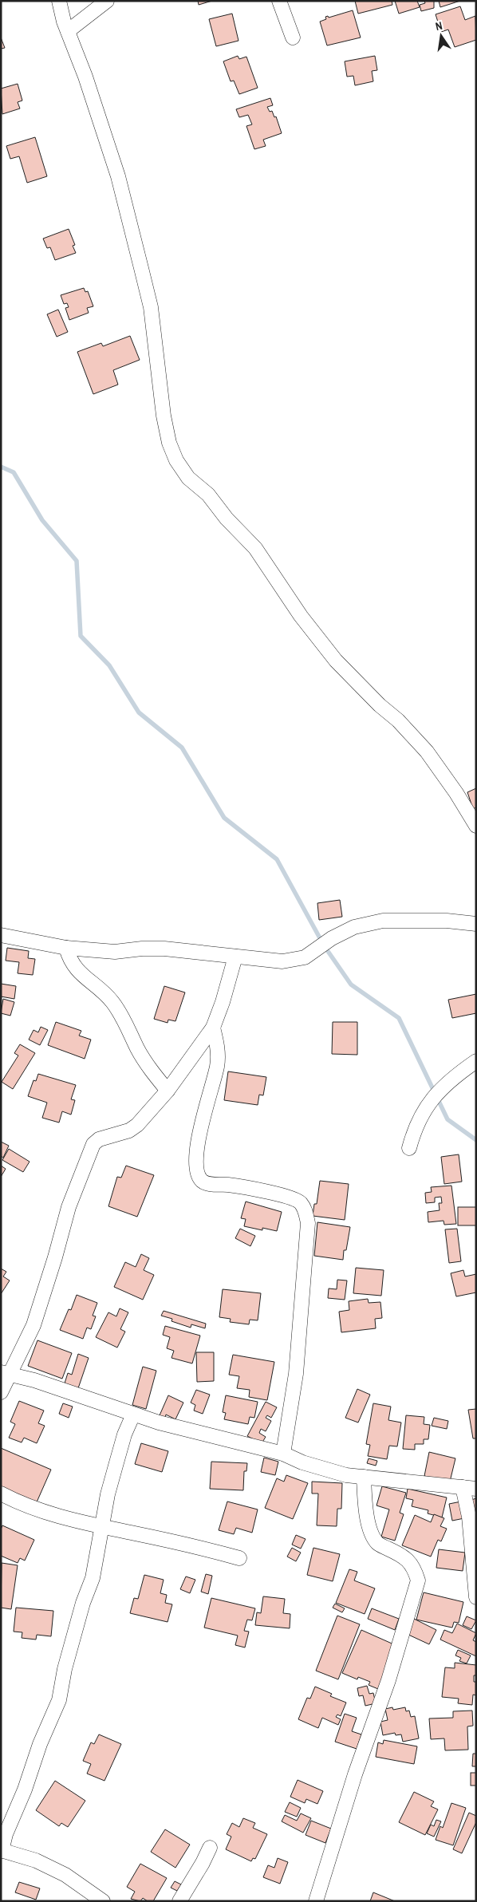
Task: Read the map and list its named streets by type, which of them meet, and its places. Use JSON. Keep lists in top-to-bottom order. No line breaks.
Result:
{"north":"top"}
